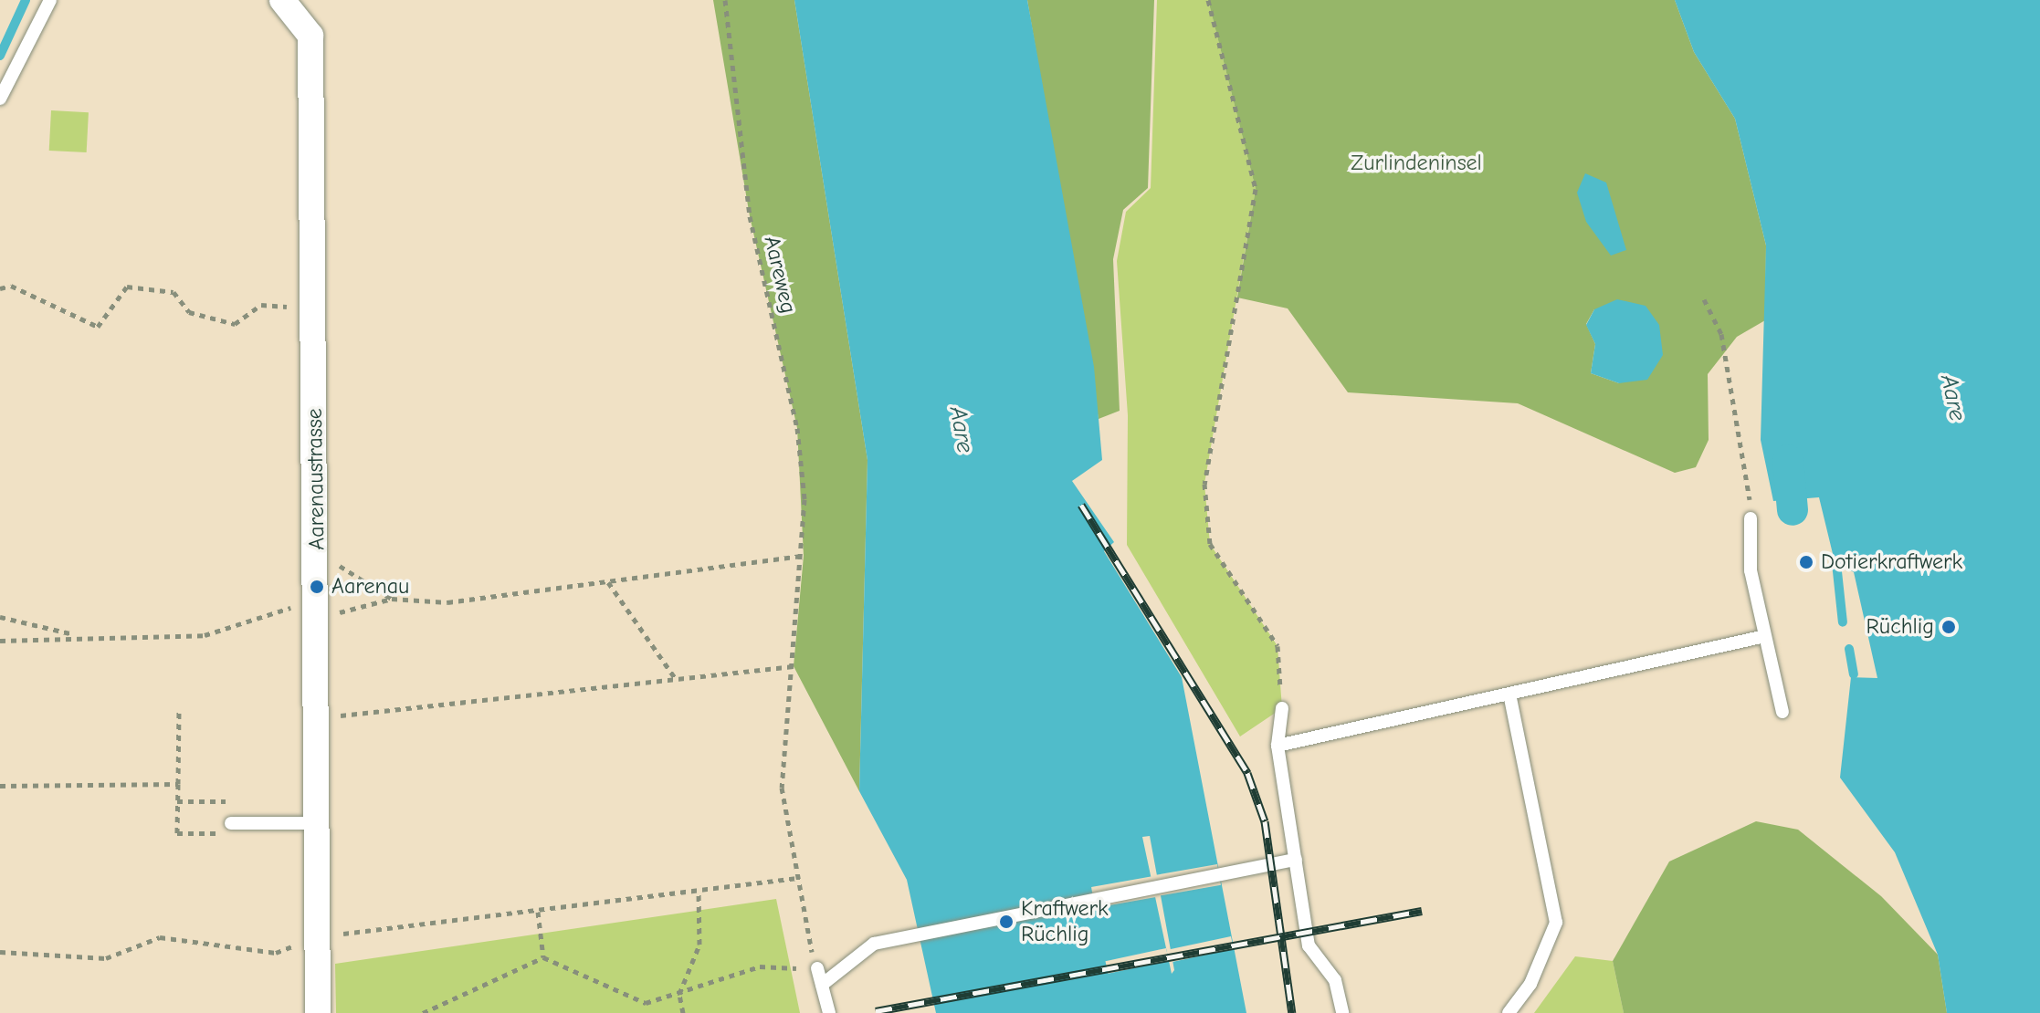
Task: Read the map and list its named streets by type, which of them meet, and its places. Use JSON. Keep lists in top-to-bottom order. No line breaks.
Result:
{"streets":{"street":["Aarenaustrasse"],"path":["Aareweg"]},"water":["Aare"],"parks":["Zurlindeninsel"],"places":["Dotierkraftwerk","Aarenau","Rüchlig","Kraftwerk Rüchlig"]}
